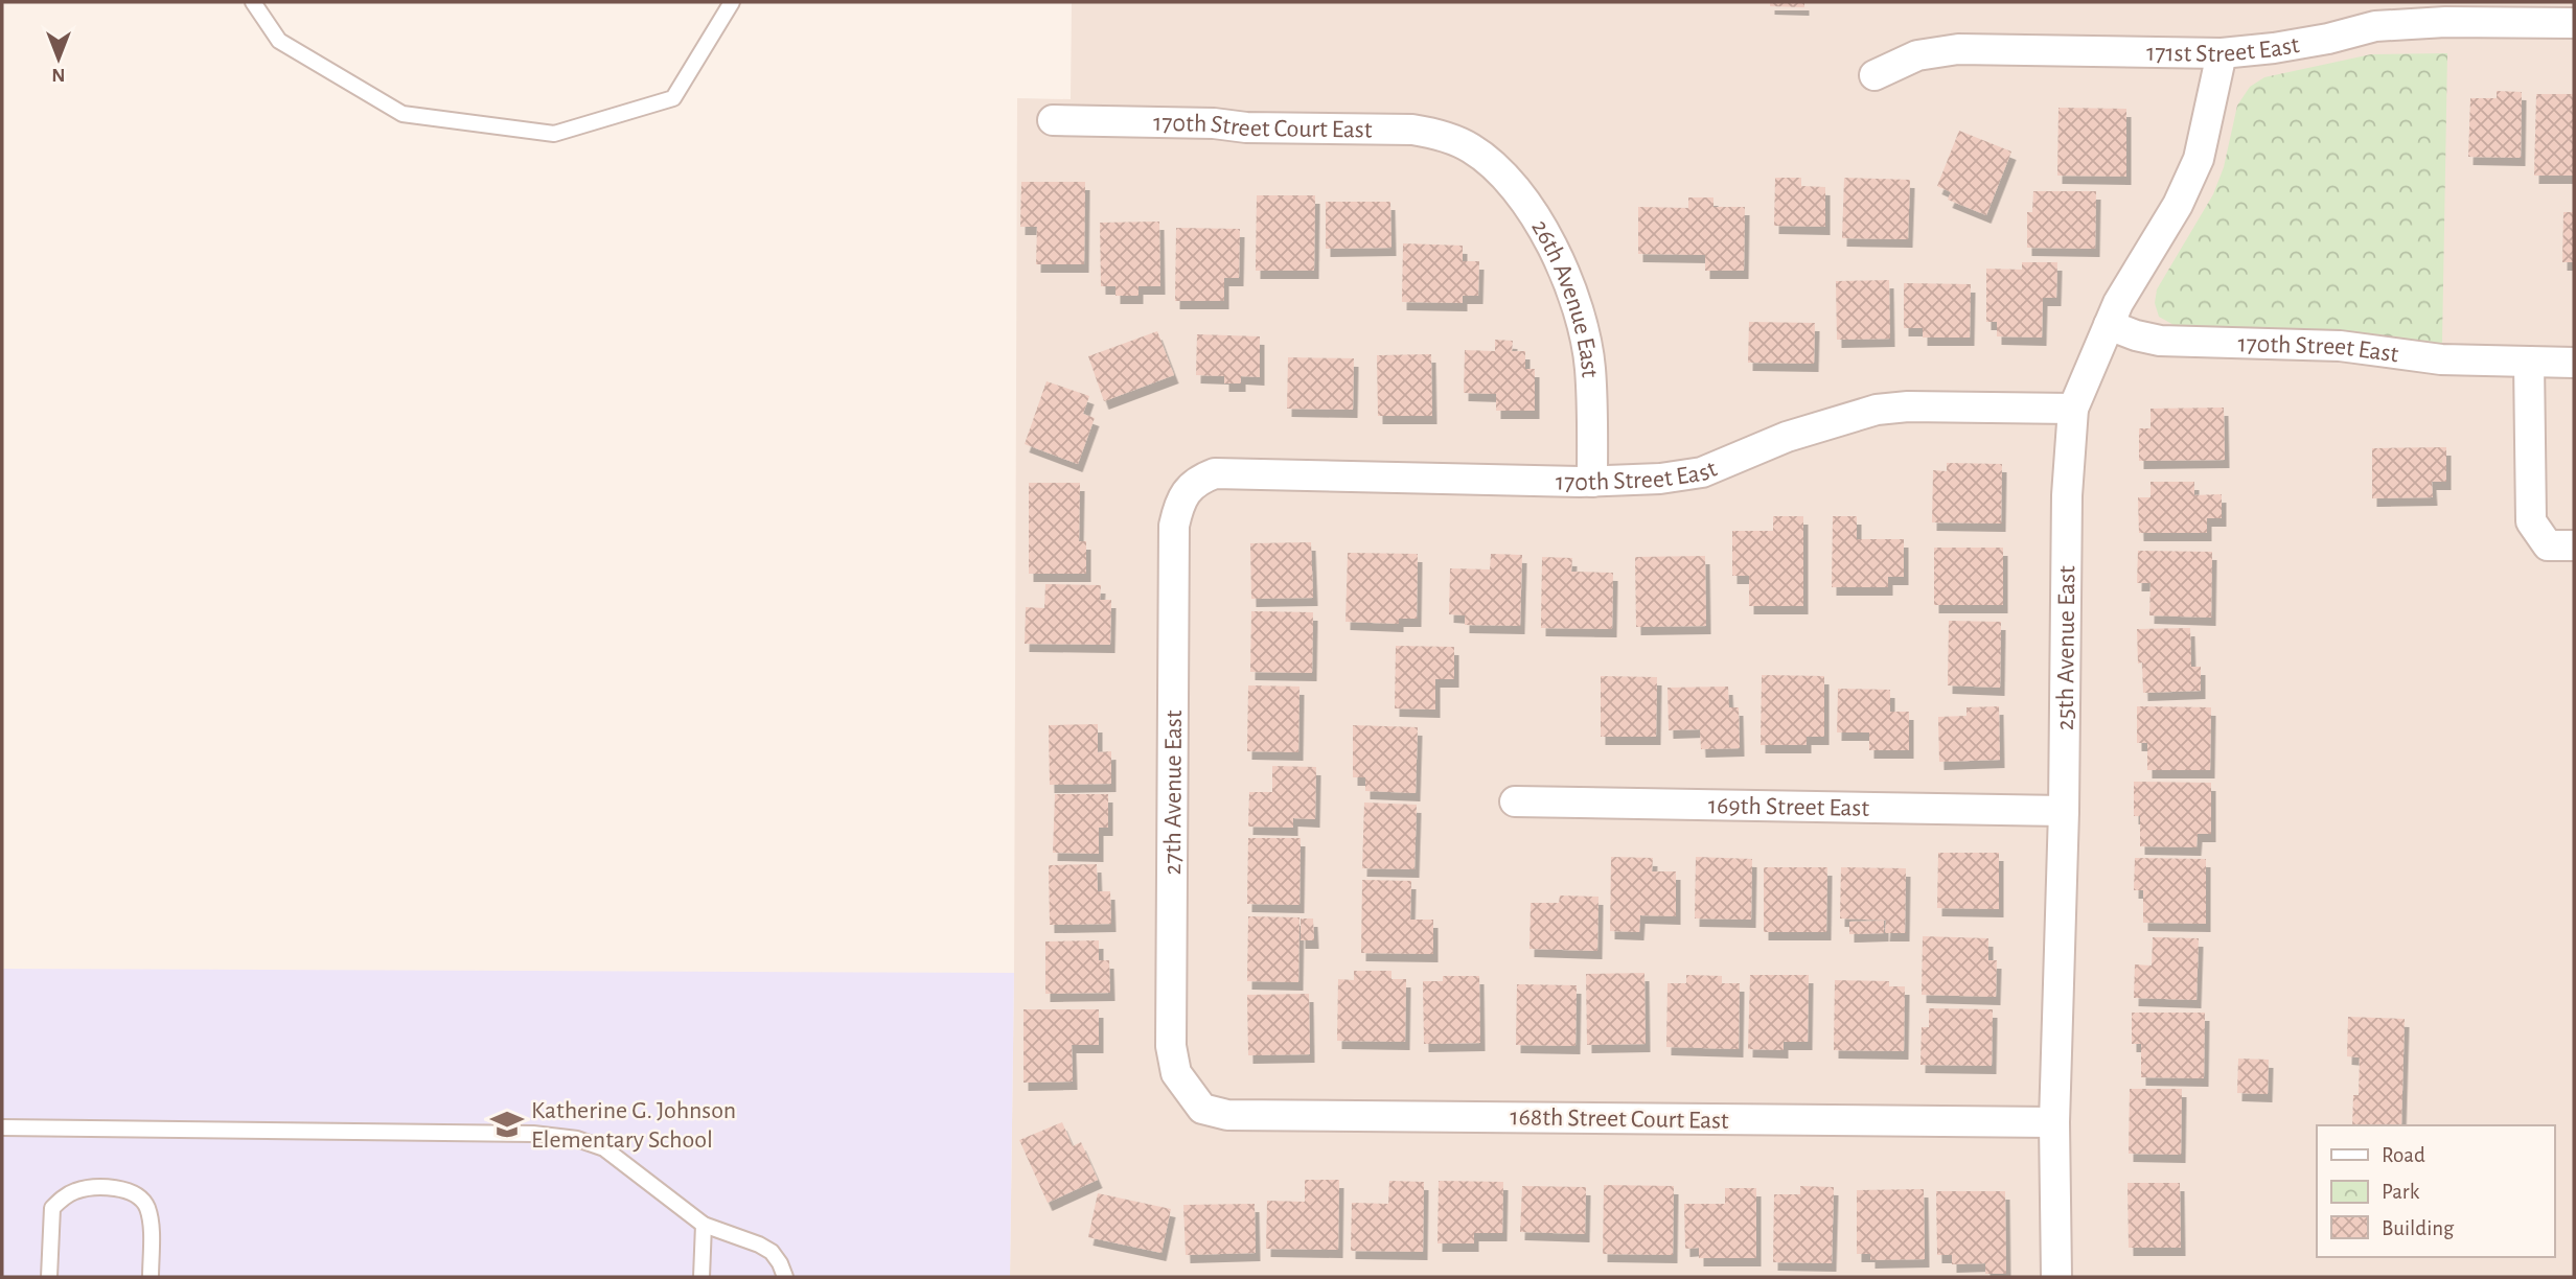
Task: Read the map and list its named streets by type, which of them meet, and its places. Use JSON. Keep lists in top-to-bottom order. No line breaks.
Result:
{"streets":{"street":["171st Street East","170th Street Court East","26th Avenue East","170th Street East","25th Avenue East","27th Avenue East","169th Street East","168th Street Court East"]},"crossings":[["171st Street East","25th Avenue East"],["170th Street Court East","26th Avenue East"],["26th Avenue East","170th Street East"],["170th Street East","25th Avenue East"],["170th Street East","27th Avenue East"],["25th Avenue East","169th Street East"],["25th Avenue East","168th Street Court East"],["27th Avenue East","168th Street Court East"]],"places":{"school or university":["Katherine G. Johnson Elementary School"]},"legend":["Road","Park","Building"],"north":"bottom"}
